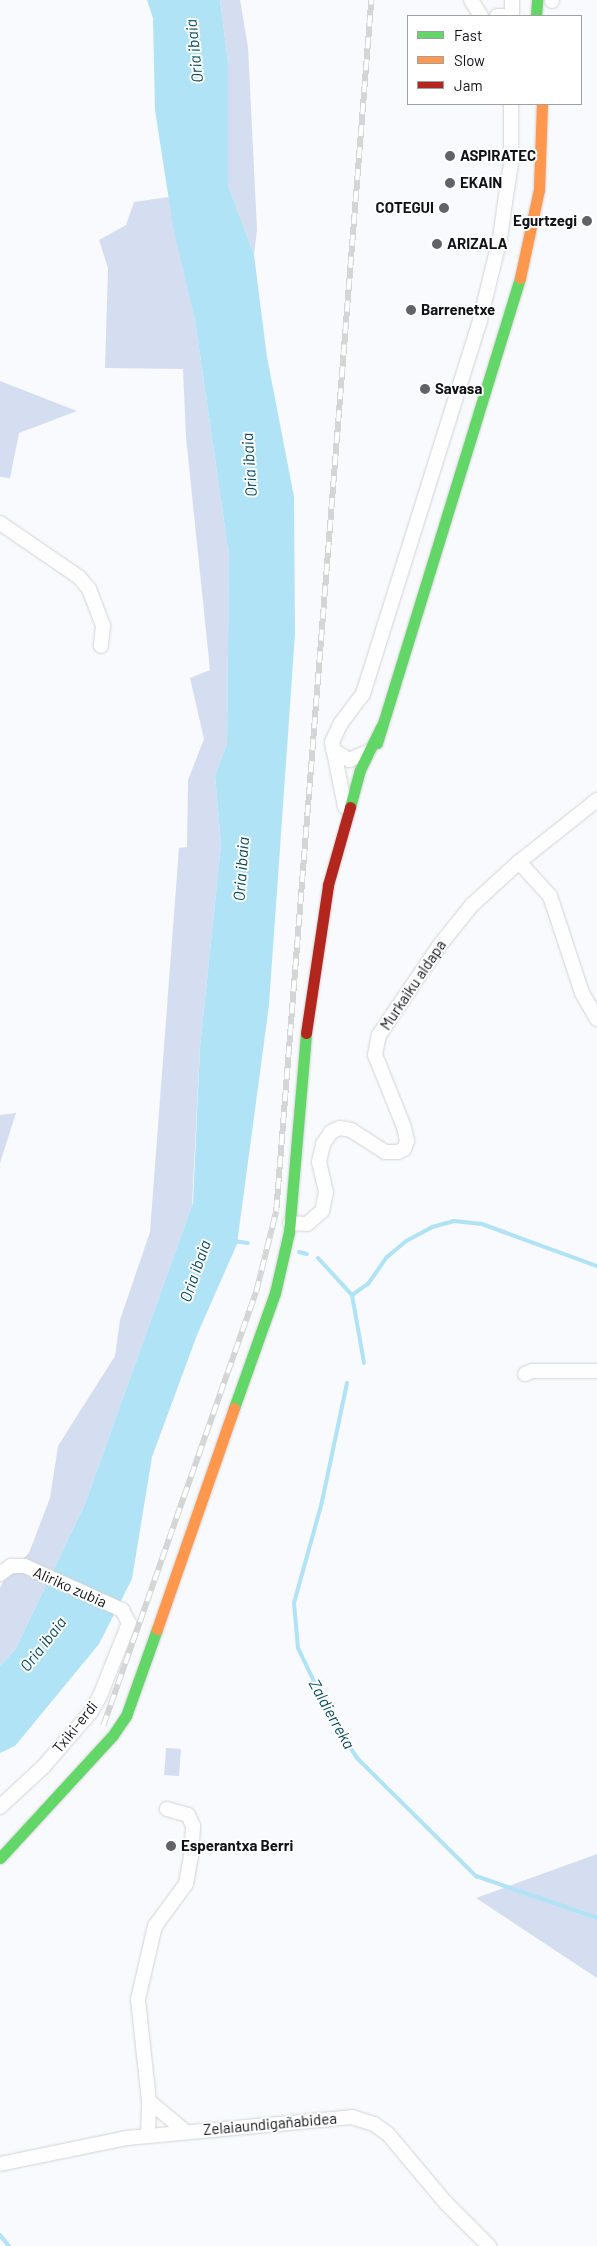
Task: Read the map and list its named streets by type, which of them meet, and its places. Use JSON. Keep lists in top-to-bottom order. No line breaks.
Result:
{"streets":{"street":["Murkaiku aldapa","Aliriko zubia","Txiki-erdi","Zelaiaundigañabidea"]},"crossings":[["Aliriko zubia","Txiki-erdi"]],"water":["Oria ibaia","Zaldierreka"],"places":["ASPIRATEC","EKAIN","COTEGUI","Egurtzegi","ARIZALA","Barrenetxe","Savasa","Esperantxa Berri"],"legend":["Fast","Slow","Jam"]}
